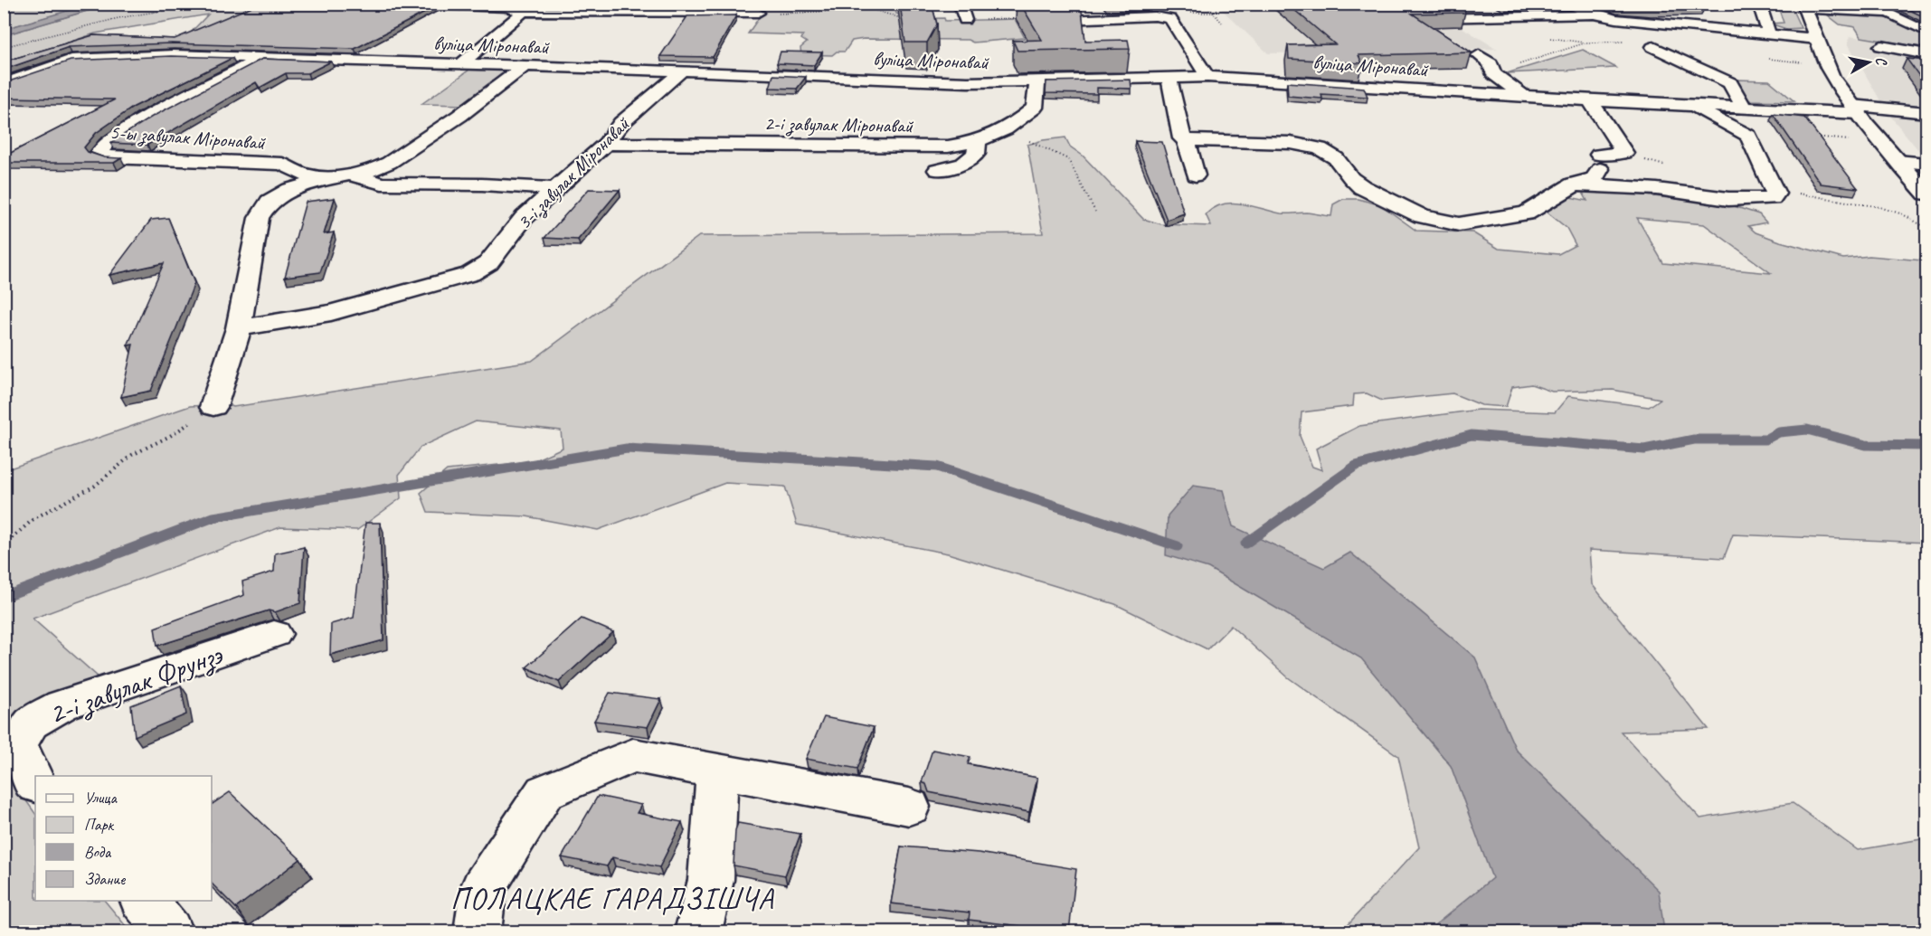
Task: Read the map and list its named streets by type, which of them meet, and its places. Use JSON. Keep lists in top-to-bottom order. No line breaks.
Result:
{"streets":{"street":["вуліца Міронавай","2-і завулак Міронавай","5-ы завулак Міронавай","3-і завулак Міронавай","2-і завулак Фрунзэ"]},"crossings":[["вуліца Міронавай","2-і завулак Міронавай"],["вуліца Міронавай","5-ы завулак Міронавай"],["вуліца Міронавай","3-і завулак Міронавай"],["2-і завулак Міронавай","3-і завулак Міронавай"]],"districts":["ПОЛАЦКАЕ ГАРАДЗІШЧА"],"legend":["Улица","Парк","Вода","Здание"],"north":"right"}
